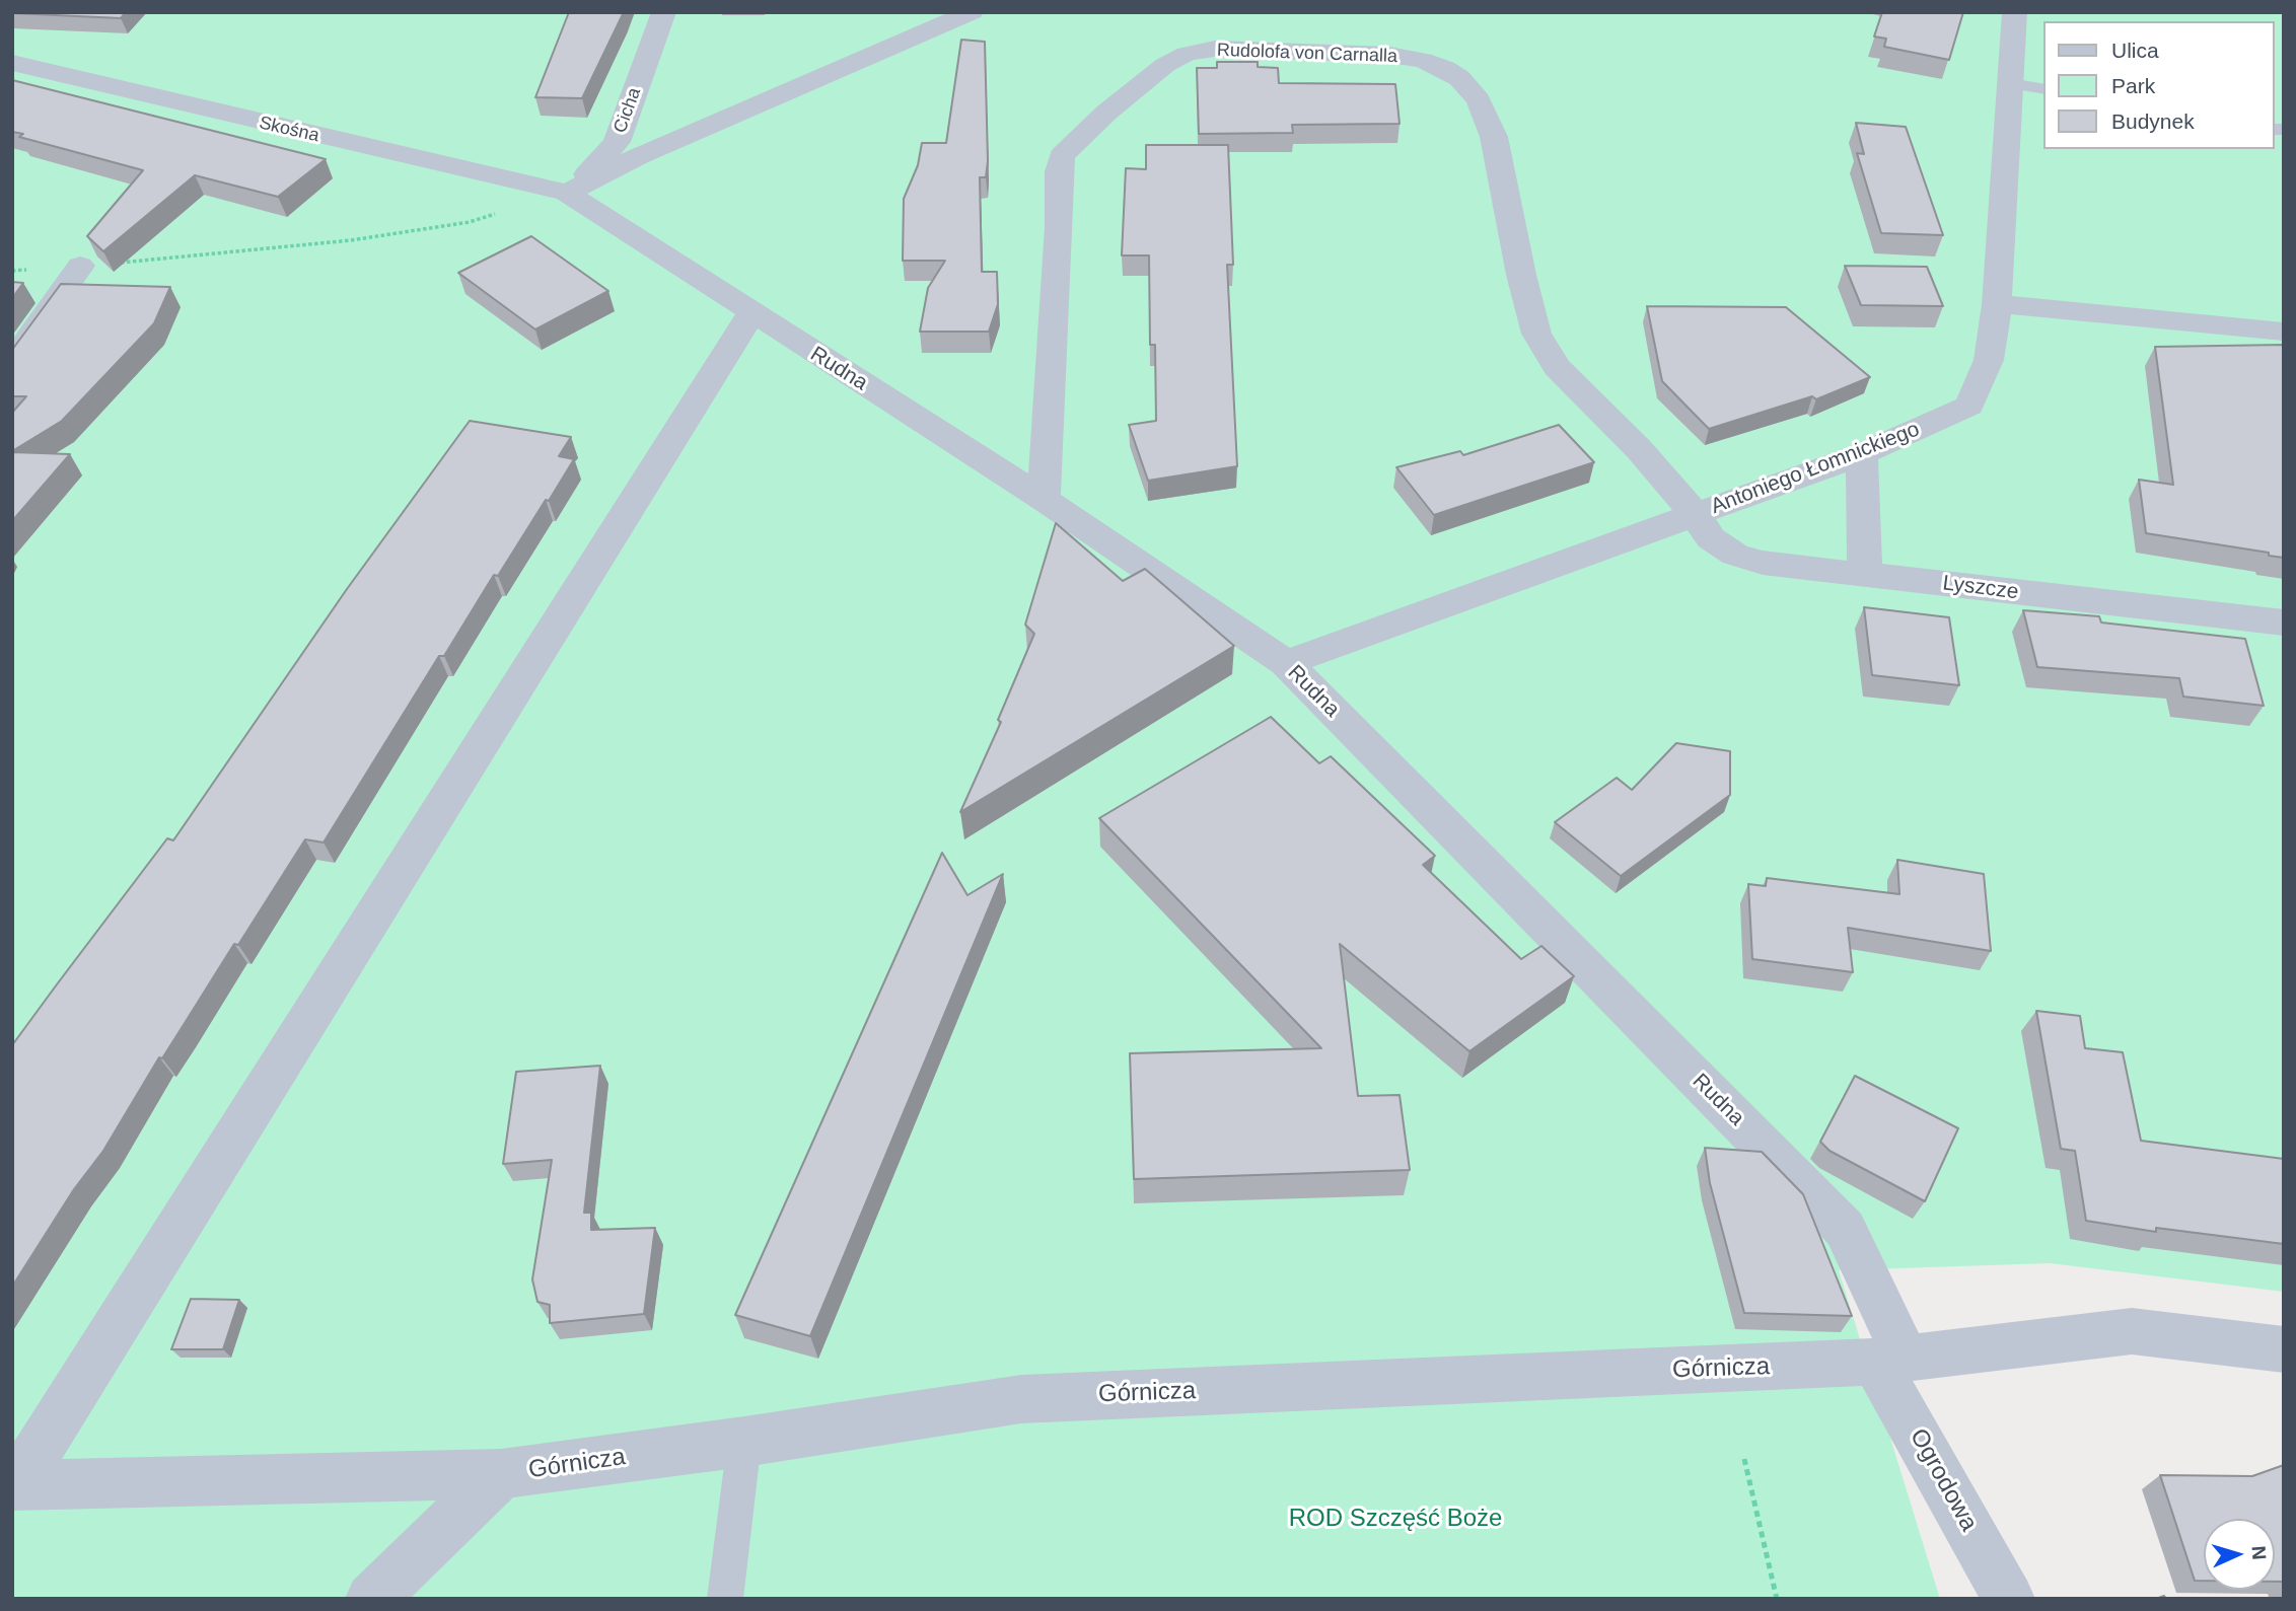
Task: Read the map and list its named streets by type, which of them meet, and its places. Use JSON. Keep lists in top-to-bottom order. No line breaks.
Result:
{"streets":{"street":["Rudolofa von Carnalla","Cicha","Skośna","Rudna","Antoniego Łomnickiego","Lyszcze","Górnicza","Ogrodowa"]},"crossings":[["Rudolofa von Carnalla","Rudna"],["Rudolofa von Carnalla","Antoniego Łomnickiego"],["Rudolofa von Carnalla","Lyszcze"],["Cicha","Skośna"],["Cicha","Rudna"],["Skośna","Rudna"],["Rudna","Antoniego Łomnickiego"],["Rudna","Górnicza"],["Rudna","Ogrodowa"],["Antoniego Łomnickiego","Lyszcze"],["Górnicza","Ogrodowa"]],"parks":["ROD Szczęść Boże"],"legend":["Ulica","Park","Budynek"],"north":"right"}
